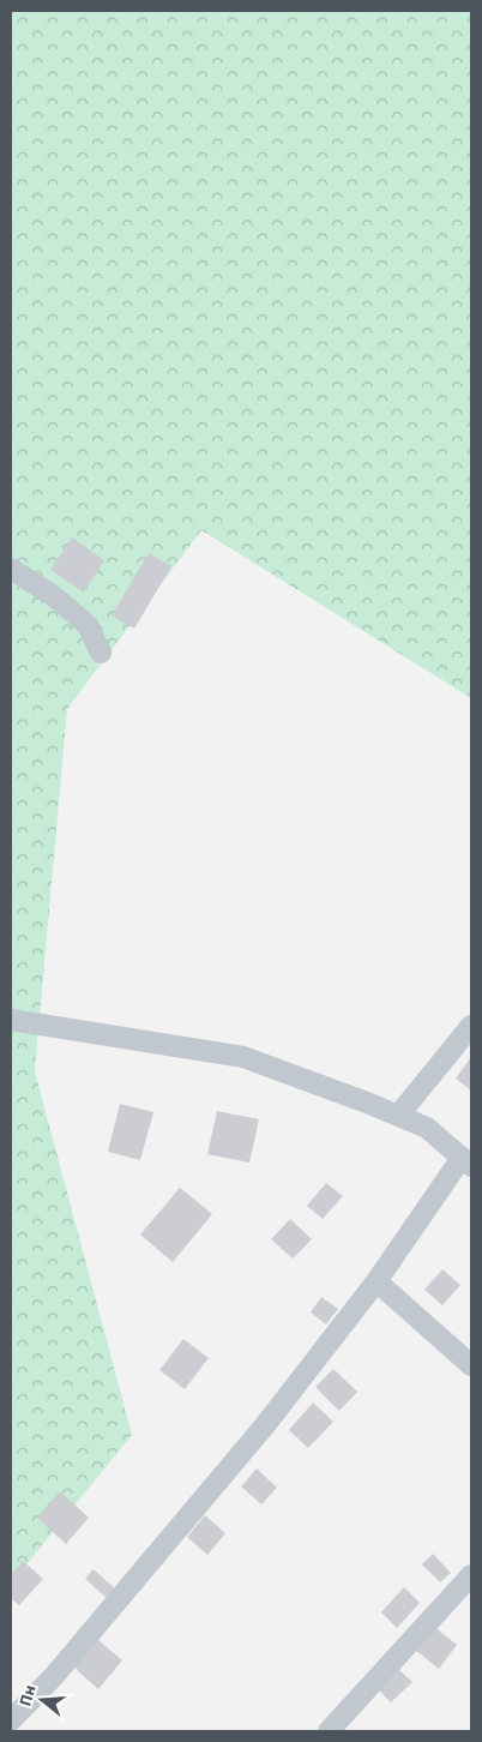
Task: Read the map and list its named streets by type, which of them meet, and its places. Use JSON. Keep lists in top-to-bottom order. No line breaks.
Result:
{"north":"left"}
